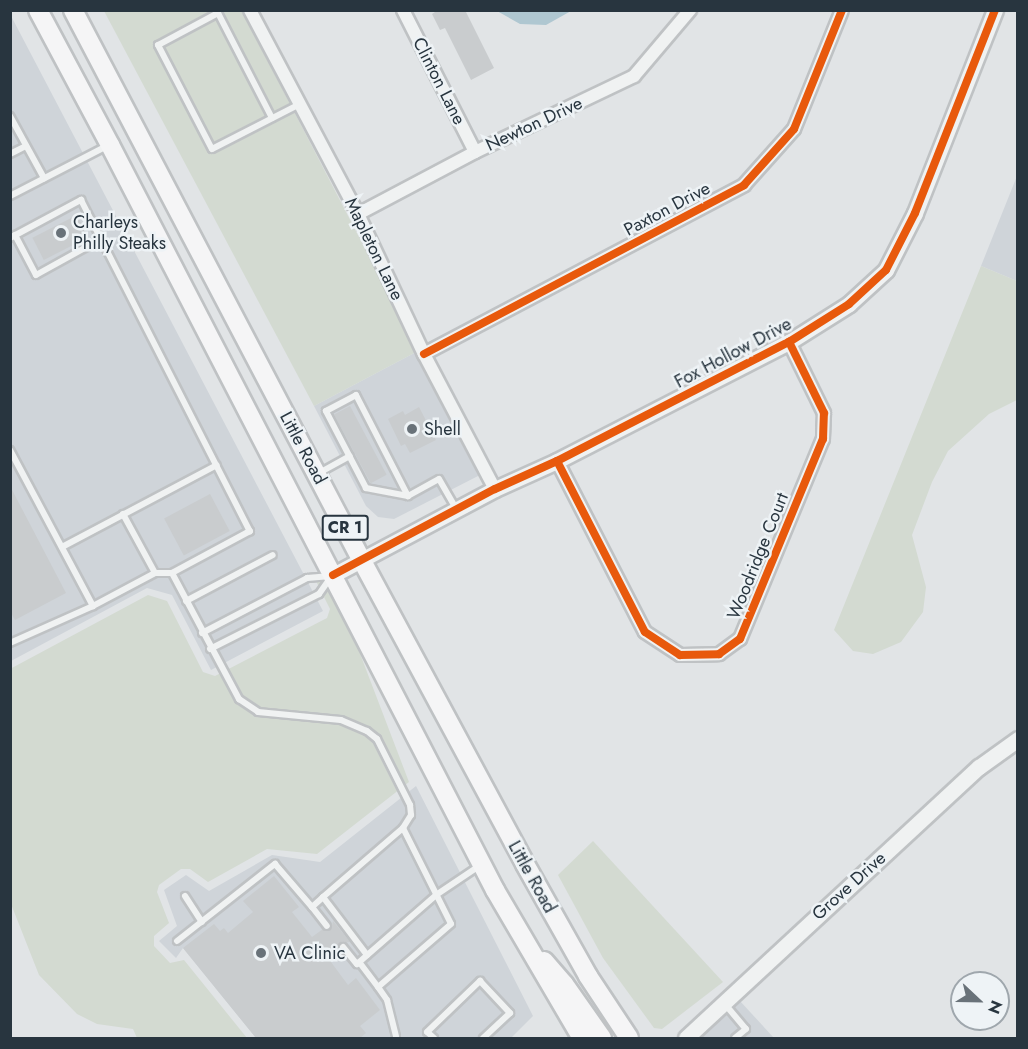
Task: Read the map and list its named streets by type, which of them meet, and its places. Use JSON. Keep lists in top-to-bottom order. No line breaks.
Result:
{"streets":{"main road":["Little Road","CR 1"],"street":["Clinton Lane","Newton Drive","Paxton Drive","Mapleton Lane","Fox Hollow Drive","Woodridge Court","Grove Drive"]},"crossings":[["Clinton Lane","Newton Drive"],["Newton Drive","Mapleton Lane"],["Paxton Drive","Mapleton Lane"],["Mapleton Lane","Fox Hollow Drive"],["Fox Hollow Drive","Little Road"],["Fox Hollow Drive","Woodridge Court"]],"places":["Charleys Philly Steaks","Shell","VA Clinic"],"north":"right"}
